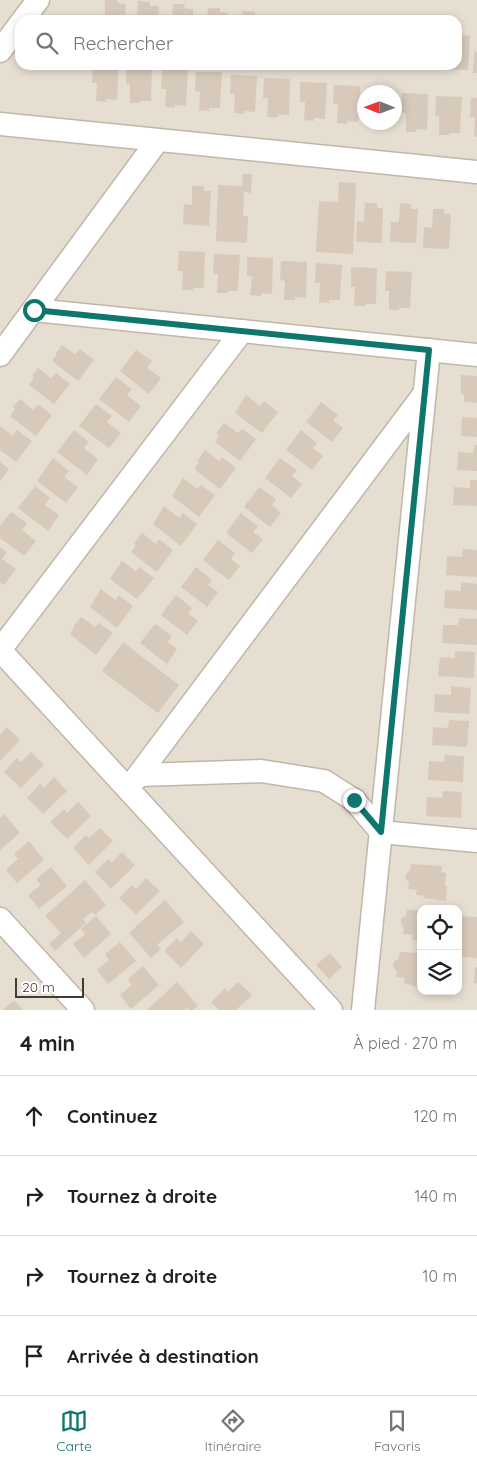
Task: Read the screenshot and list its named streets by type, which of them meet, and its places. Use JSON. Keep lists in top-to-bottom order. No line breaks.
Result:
{"scale_bar":"20 m","north":"left","page":{"search":"Rechercher","scale":"20 m","heading":["4 min","À pied · 270 m"],"list":[["Continuez","120 m"],["Tournez à droite","140 m"],["Tournez à droite","10 m"],"Arrivée à destination"],"nav":["Carte","Itinéraire","Favoris"]}}
